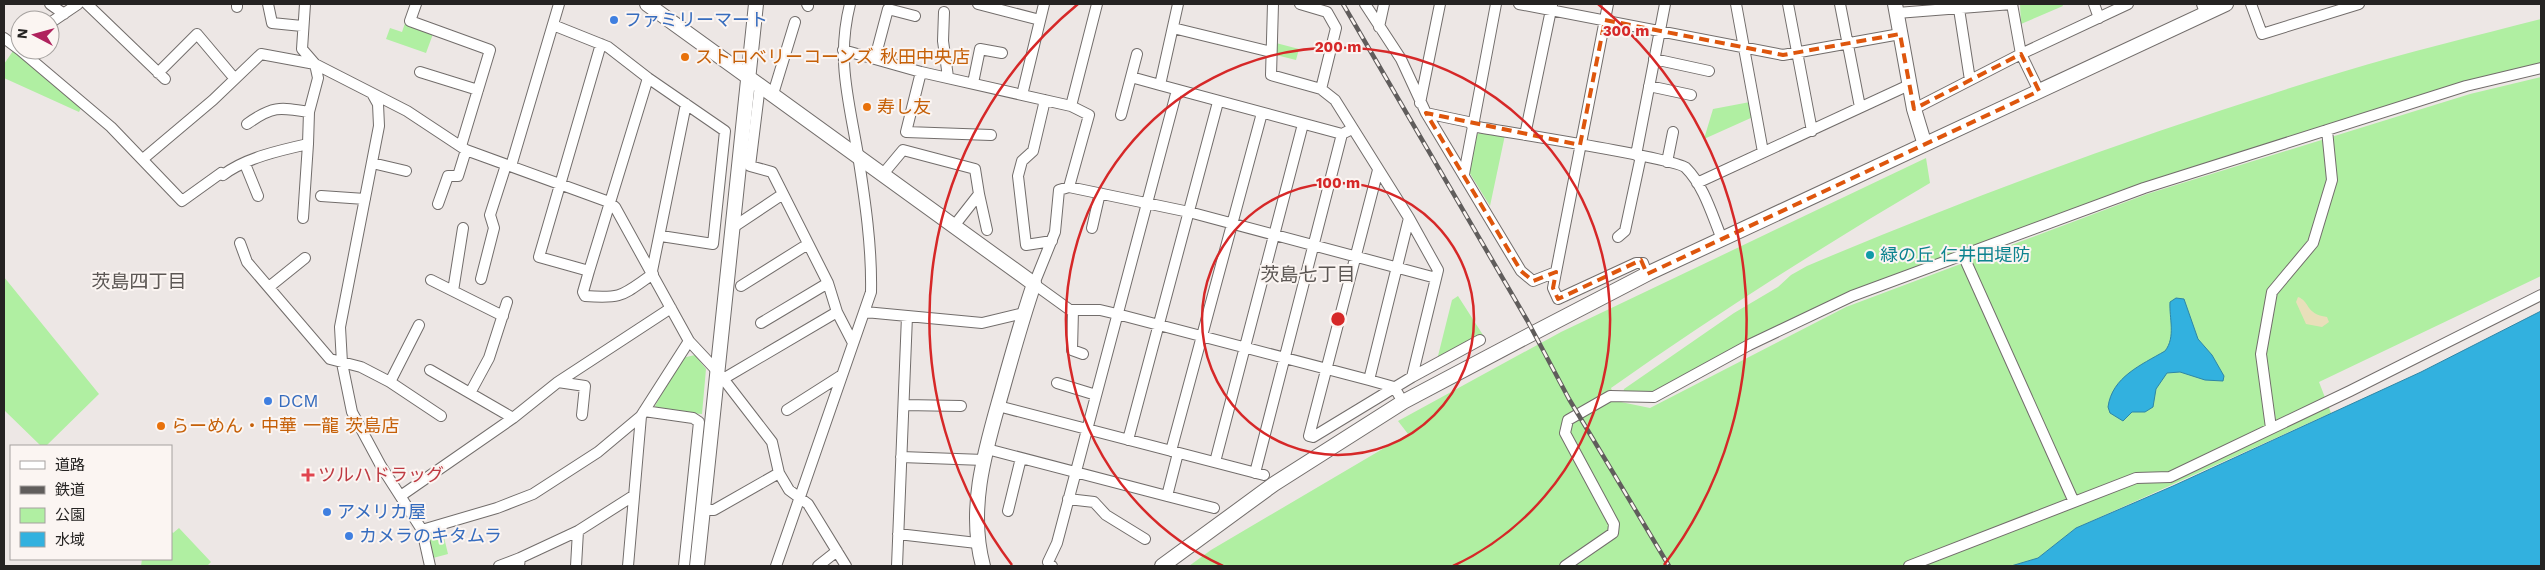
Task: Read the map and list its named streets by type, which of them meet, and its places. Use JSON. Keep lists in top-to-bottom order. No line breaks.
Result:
{"districts":["茨島七丁目","茨島四丁目"],"places":{"other":["ファミリーマート","ストロベリーコーンズ 秋田中央店","寿し友","緑の丘 仁井田堤防","DCM","らーめん・中華 一龍 茨島店","アメリカ屋","カメラのキタムラ"],"health":["ツルハドラッグ"]},"legend":["道路","鉄道","公園","水域"],"north":"left","rings":["300 m","200 m","100 m"]}
